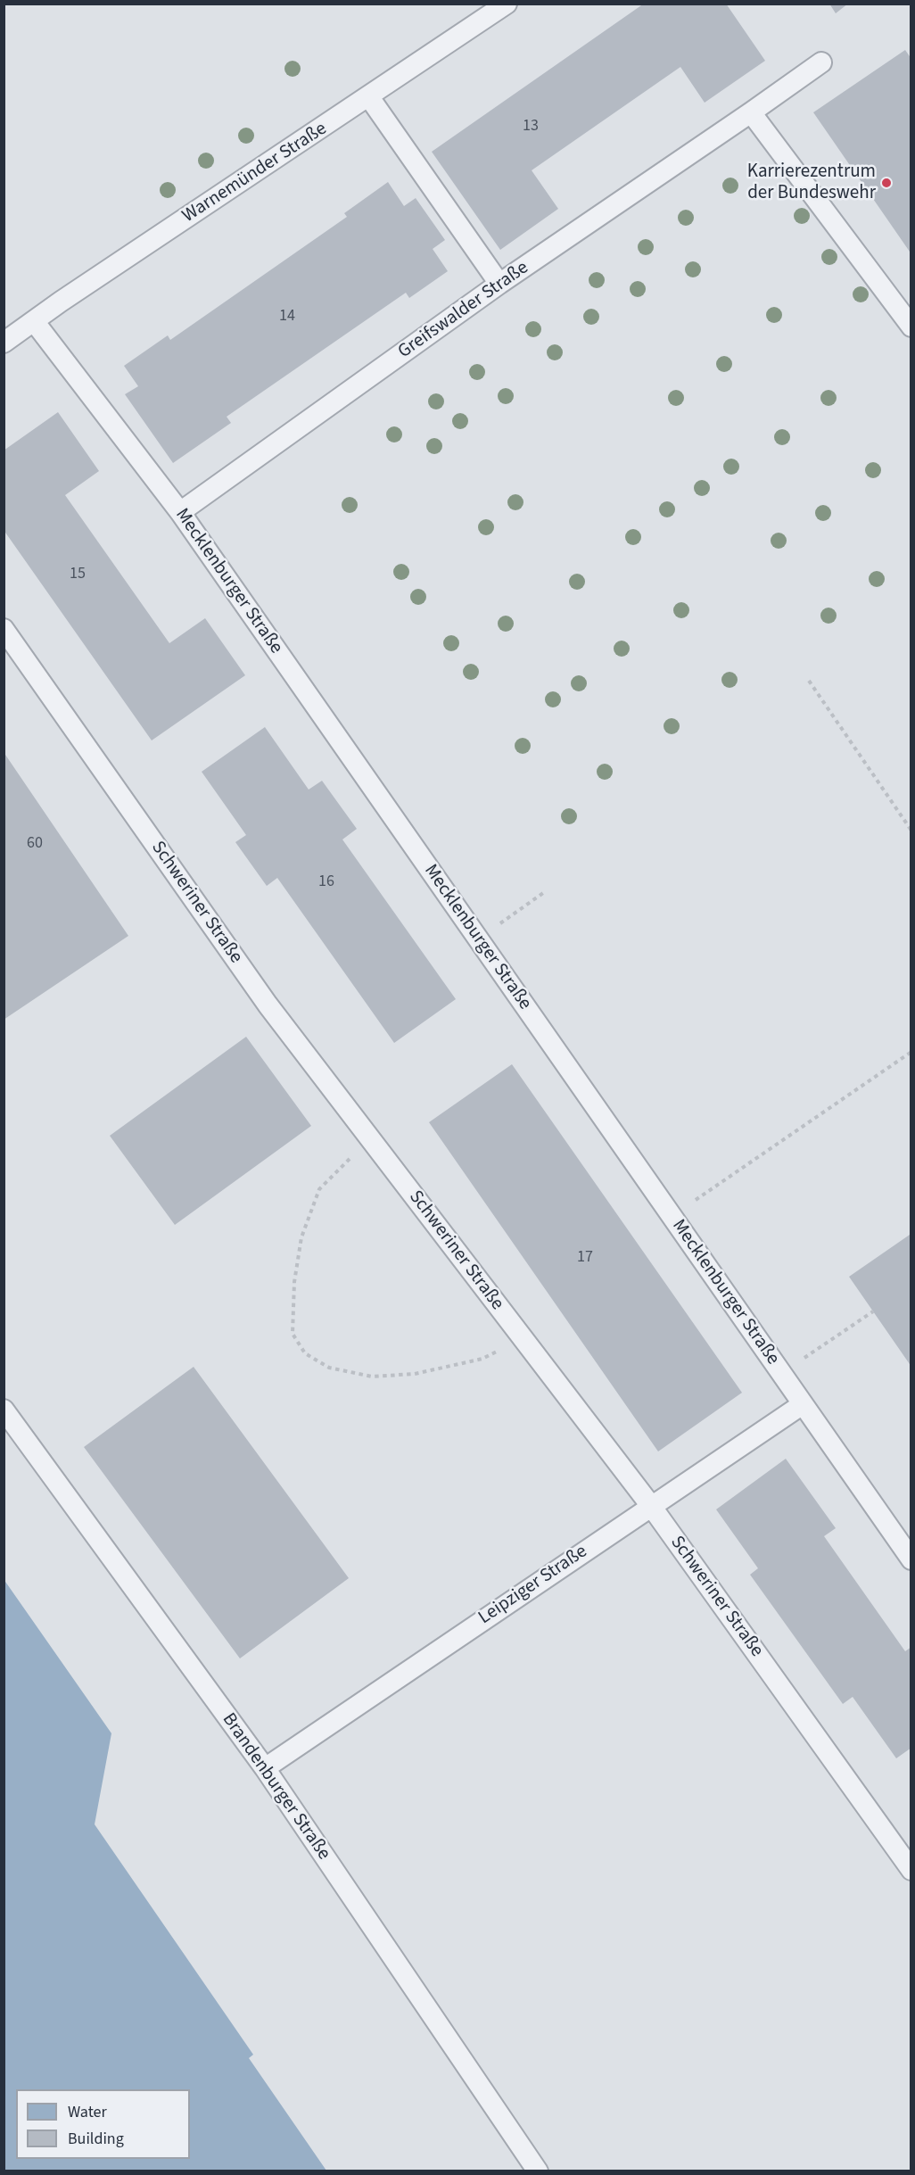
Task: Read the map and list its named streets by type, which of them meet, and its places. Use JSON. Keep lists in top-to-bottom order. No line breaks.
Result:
{"streets":{"lane":["Warnemünder Straße","Greifswalder Straße","Mecklenburger Straße","Schweriner Straße","Leipziger Straße","Brandenburger Straße"]},"crossings":[["Warnemünder Straße","Mecklenburger Straße"],["Greifswalder Straße","Mecklenburger Straße"],["Mecklenburger Straße","Leipziger Straße"],["Schweriner Straße","Leipziger Straße"],["Leipziger Straße","Brandenburger Straße"]],"places":["Karrierezentrum der Bundeswehr"],"house_numbers":["13","14","15","60","16","17"],"legend":["Water","Building"]}
